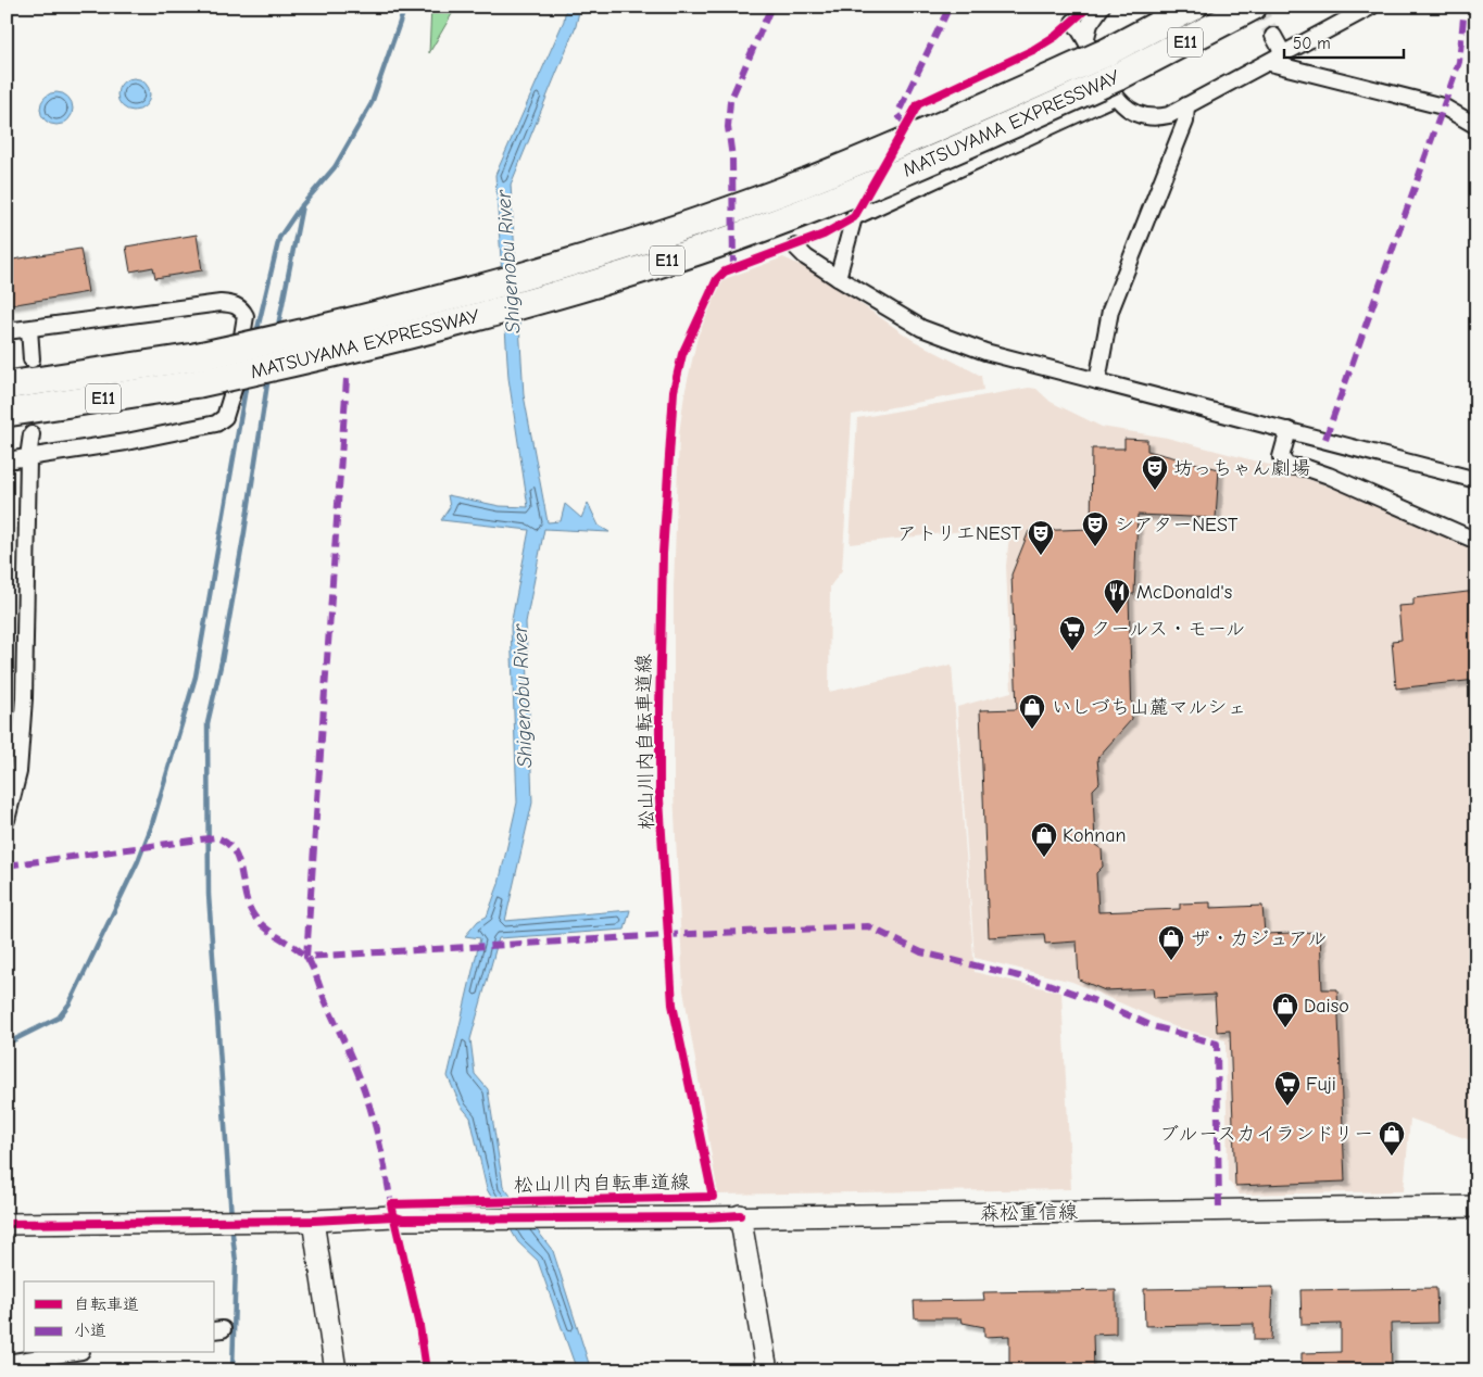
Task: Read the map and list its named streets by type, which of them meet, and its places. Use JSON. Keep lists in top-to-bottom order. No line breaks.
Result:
{"streets":{"highway":["E11","MATSUYAMA EXPRESSWAY"],"street":["森松重信線"],"cycle path":["松山川内自転車道線"]},"water":["Shigenobu River"],"places":{"theatre":["坊っちゃん劇場","シアターNEST","アトリエNEST"],"restaurant":["McDonald's"],"supermarket":["クールス・モール","Fuji"],"shop":["いしづち山麓マルシェ","Kohnan","ザ・カジュアル","Daiso","ブルースカイランドリー"]},"legend":["自転車道","小道"],"scale_bar":"50 m"}
